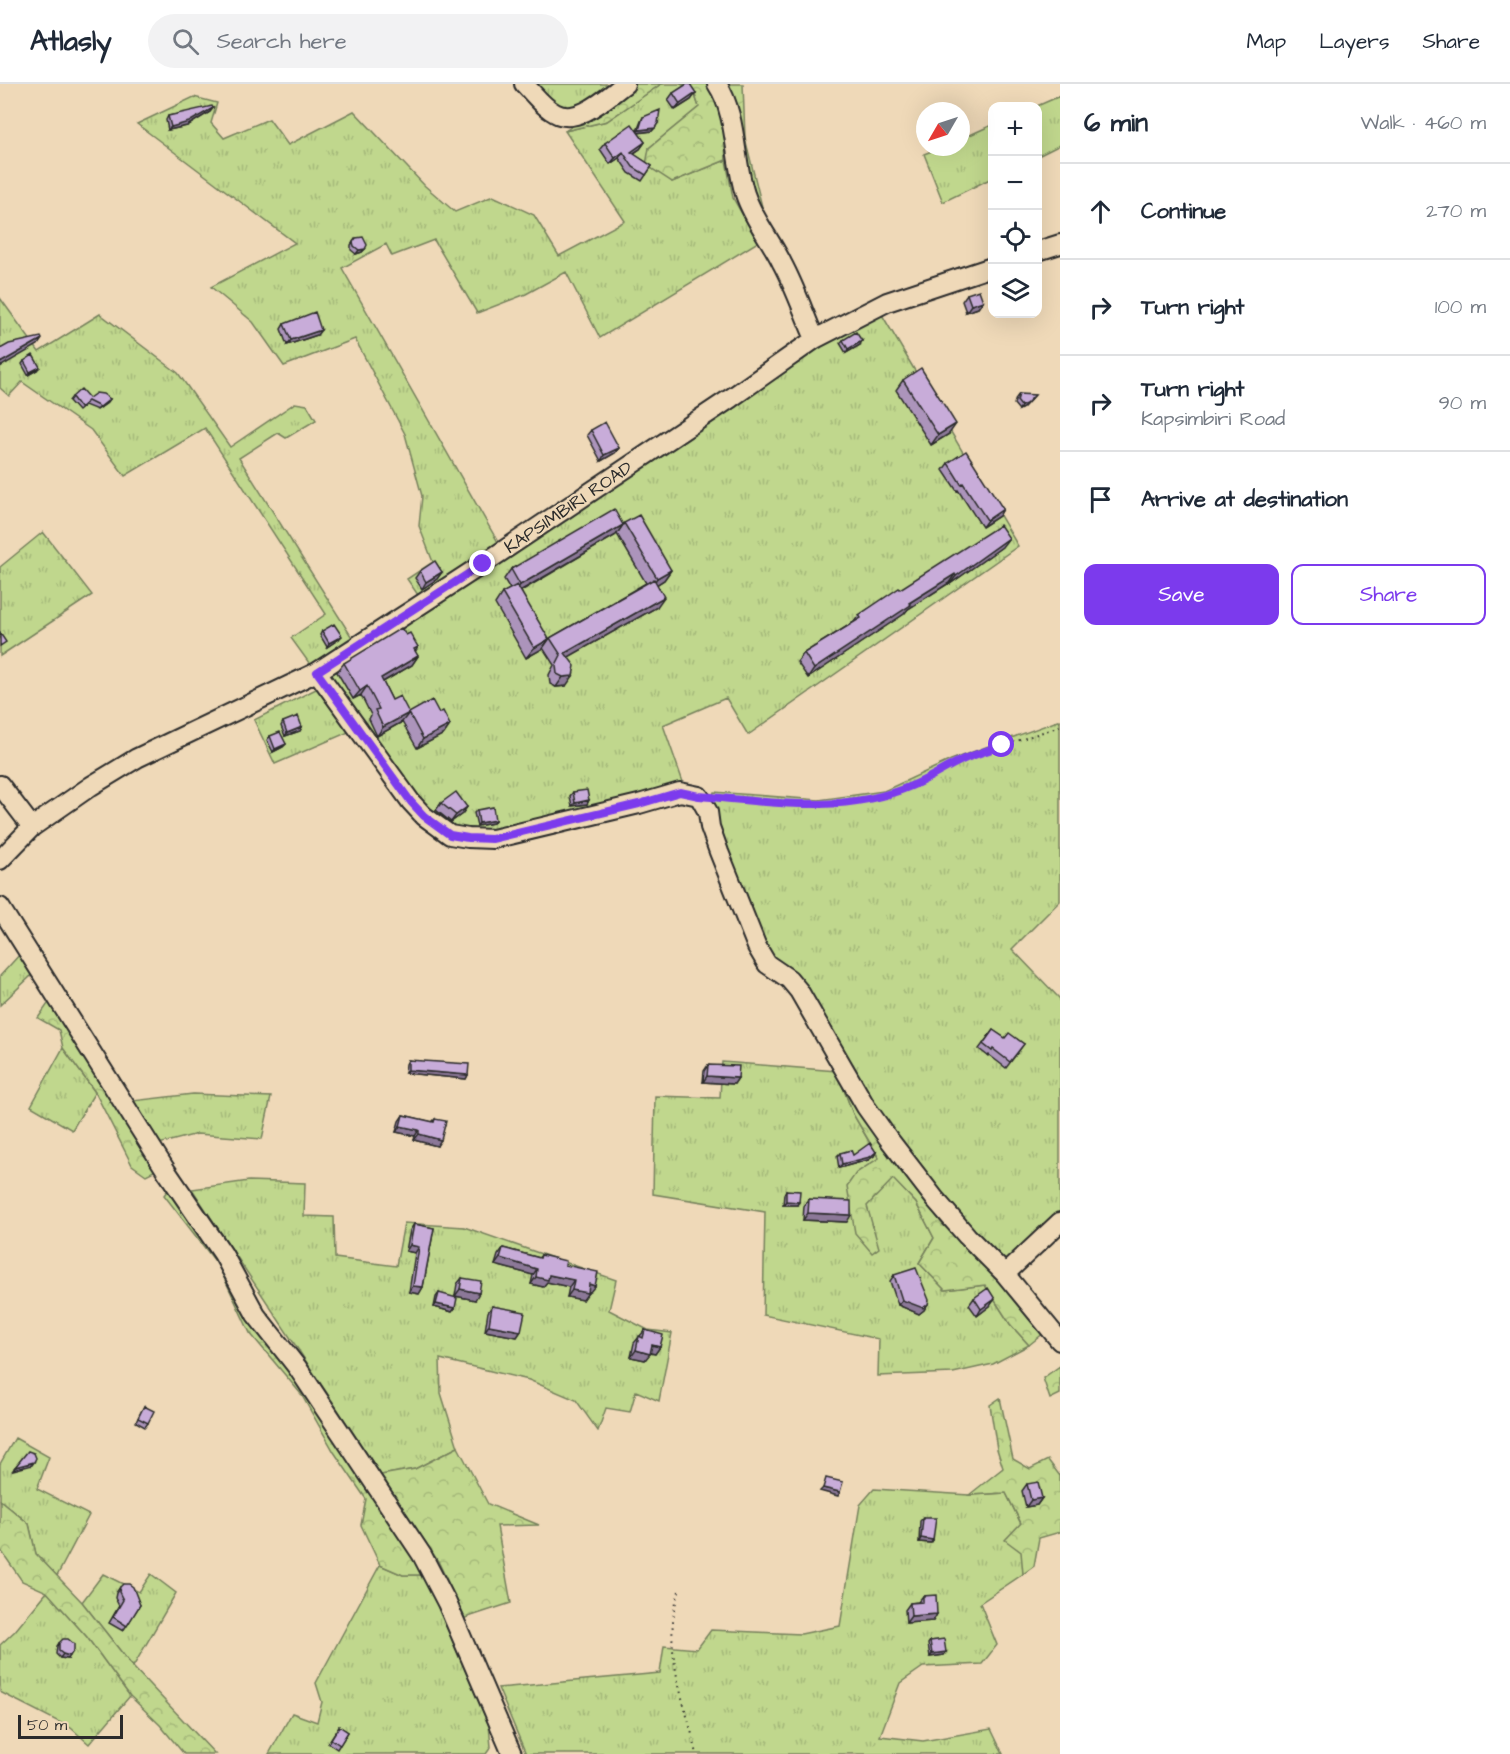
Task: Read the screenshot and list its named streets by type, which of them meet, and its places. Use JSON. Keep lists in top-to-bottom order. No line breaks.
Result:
{"streets":{"street":["KAPSIMBIRI ROAD"]},"scale_bar":"50 m","north":"bottom left","page":{"header":"Atlasly","search":"Search here","nav":["Map","Layers","Share"],"heading":["6 min","Walk · 460 m"],"map_buttons":["+","−"],"list":[["Continue","270 m"],["Turn right","100 m"],["Turn right","Kapsimbiri Road","90 m"],"Arrive at destination"],"buttons":["Save","Share"],"scale":"50 m"}}
